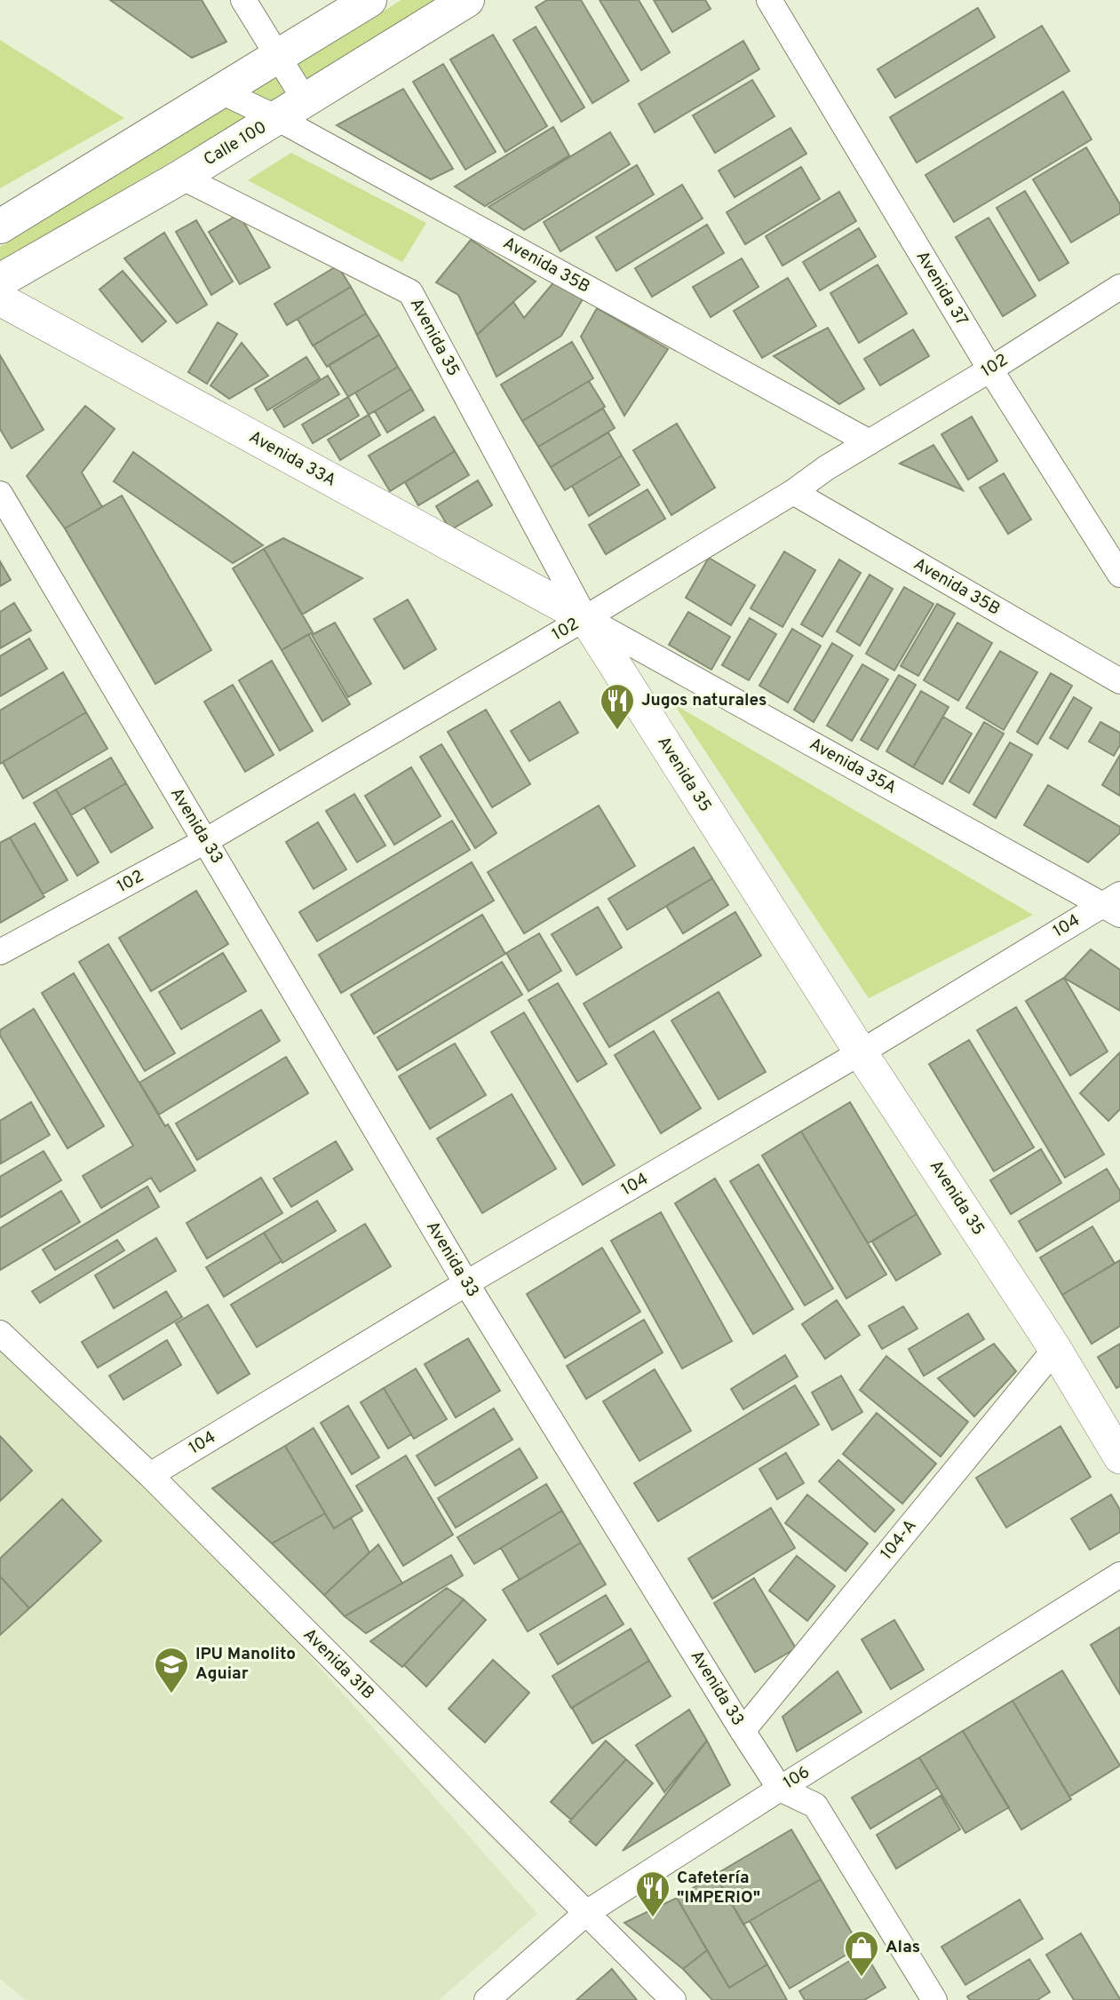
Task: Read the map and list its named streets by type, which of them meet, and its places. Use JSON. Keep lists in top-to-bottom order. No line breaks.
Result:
{"streets":{"main road":["Calle 100"],"street":["Avenida 35B","Avenida 37","Avenida 35","102","Avenida 33A","Avenida 35A","Avenida 33","104","104-A","Avenida 31B","106"]},"crossings":[["Calle 100","Avenida 35B"],["Calle 100","Avenida 35"],["Avenida 35B","102"],["Avenida 37","102"],["Avenida 35","102"],["Avenida 35","Avenida 33A"],["Avenida 35","Avenida 35A"],["Avenida 35","104"],["Avenida 35","104-A"],["102","Avenida 33A"],["102","Avenida 35A"],["102","Avenida 33"],["Avenida 33A","Avenida 35A"],["Avenida 35A","104"],["Avenida 33","104"],["Avenida 33","104-A"],["Avenida 33","106"],["104","Avenida 31B"],["Avenida 31B","106"]],"places":{"restaurant":["Jugos naturales","Cafetería \"IMPERIO\""],"school or university":["IPU Manolito Aguiar"],"shop":["Alas"]}}
